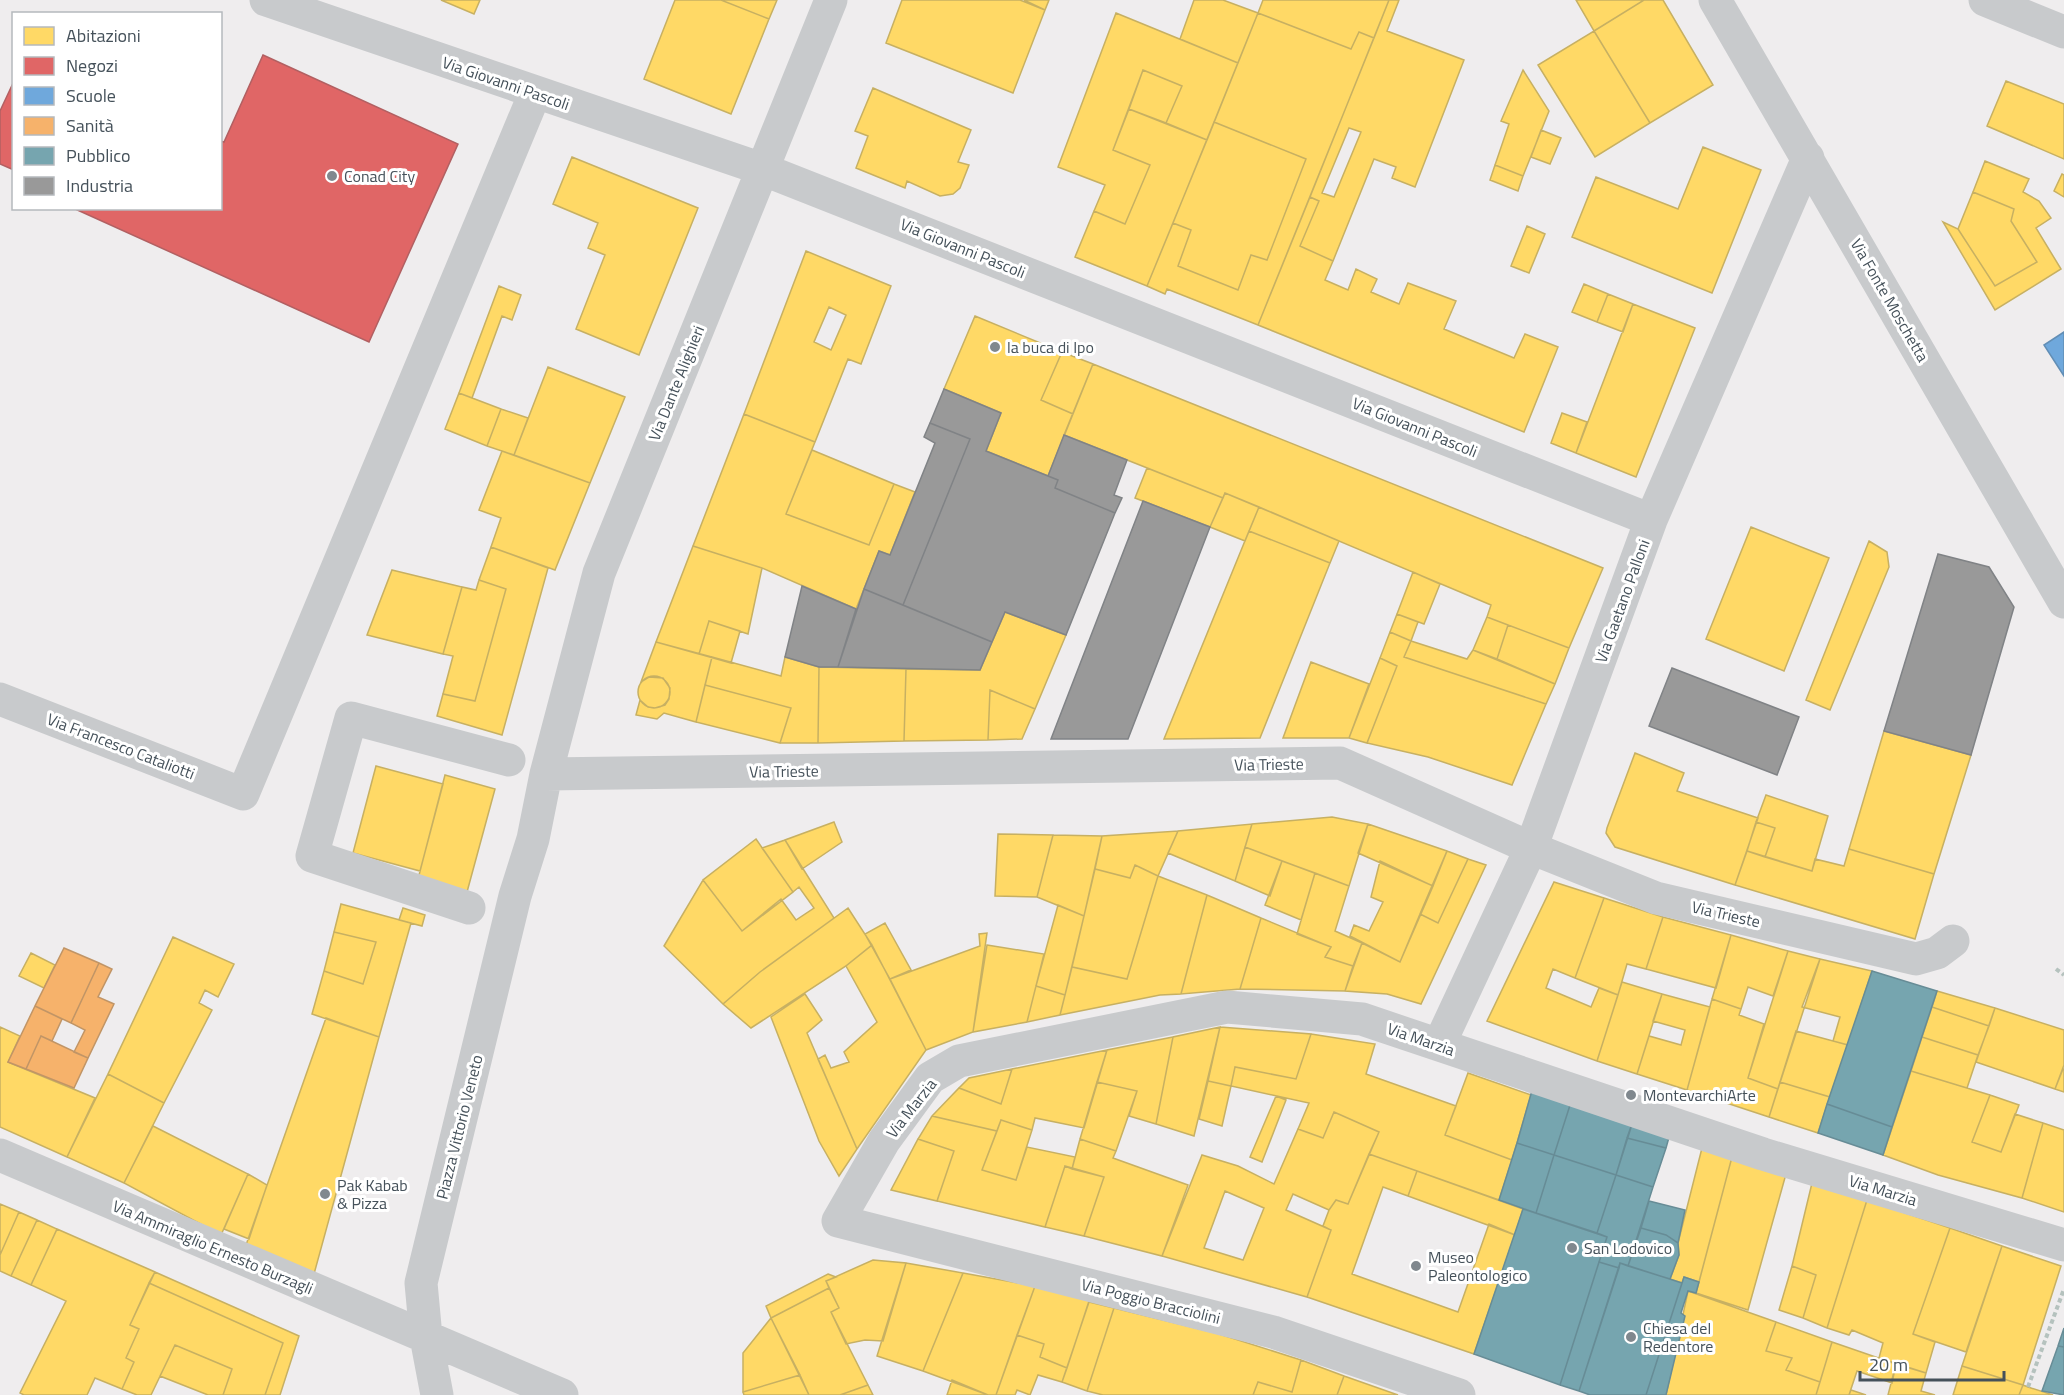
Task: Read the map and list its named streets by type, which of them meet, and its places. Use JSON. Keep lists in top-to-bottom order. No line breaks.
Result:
{"streets":{"street":["Via Giovanni Pascoli","Via Fonte Moschetta","Via Dante Alighieri","Via Gaetano Palloni","Via Francesco Cataliotti","Via Trieste","Via Marzia","Piazza Vittorio Veneto","Via Ammiraglio Ernesto Burzagli","Via Poggio Bracciolini"]},"crossings":[["Via Giovanni Pascoli","Via Dante Alighieri"],["Via Giovanni Pascoli","Via Gaetano Palloni"],["Via Giovanni Pascoli","Via Francesco Cataliotti"],["Via Fonte Moschetta","Via Gaetano Palloni"],["Via Dante Alighieri","Via Trieste"],["Via Dante Alighieri","Piazza Vittorio Veneto"],["Via Gaetano Palloni","Via Trieste"],["Via Gaetano Palloni","Via Marzia"],["Via Trieste","Piazza Vittorio Veneto"],["Via Marzia","Via Poggio Bracciolini"],["Piazza Vittorio Veneto","Via Ammiraglio Ernesto Burzagli"]],"places":["Conad City","la buca di Ipo","MontevarchiArte","Pak Kabab & Pizza","San Lodovico","Museo Paleontologico","Chiesa del Redentore"],"legend":["Abitazioni","Negozi","Scuole","Sanità","Pubblico","Industria"],"scale_bar":"20 m"}
